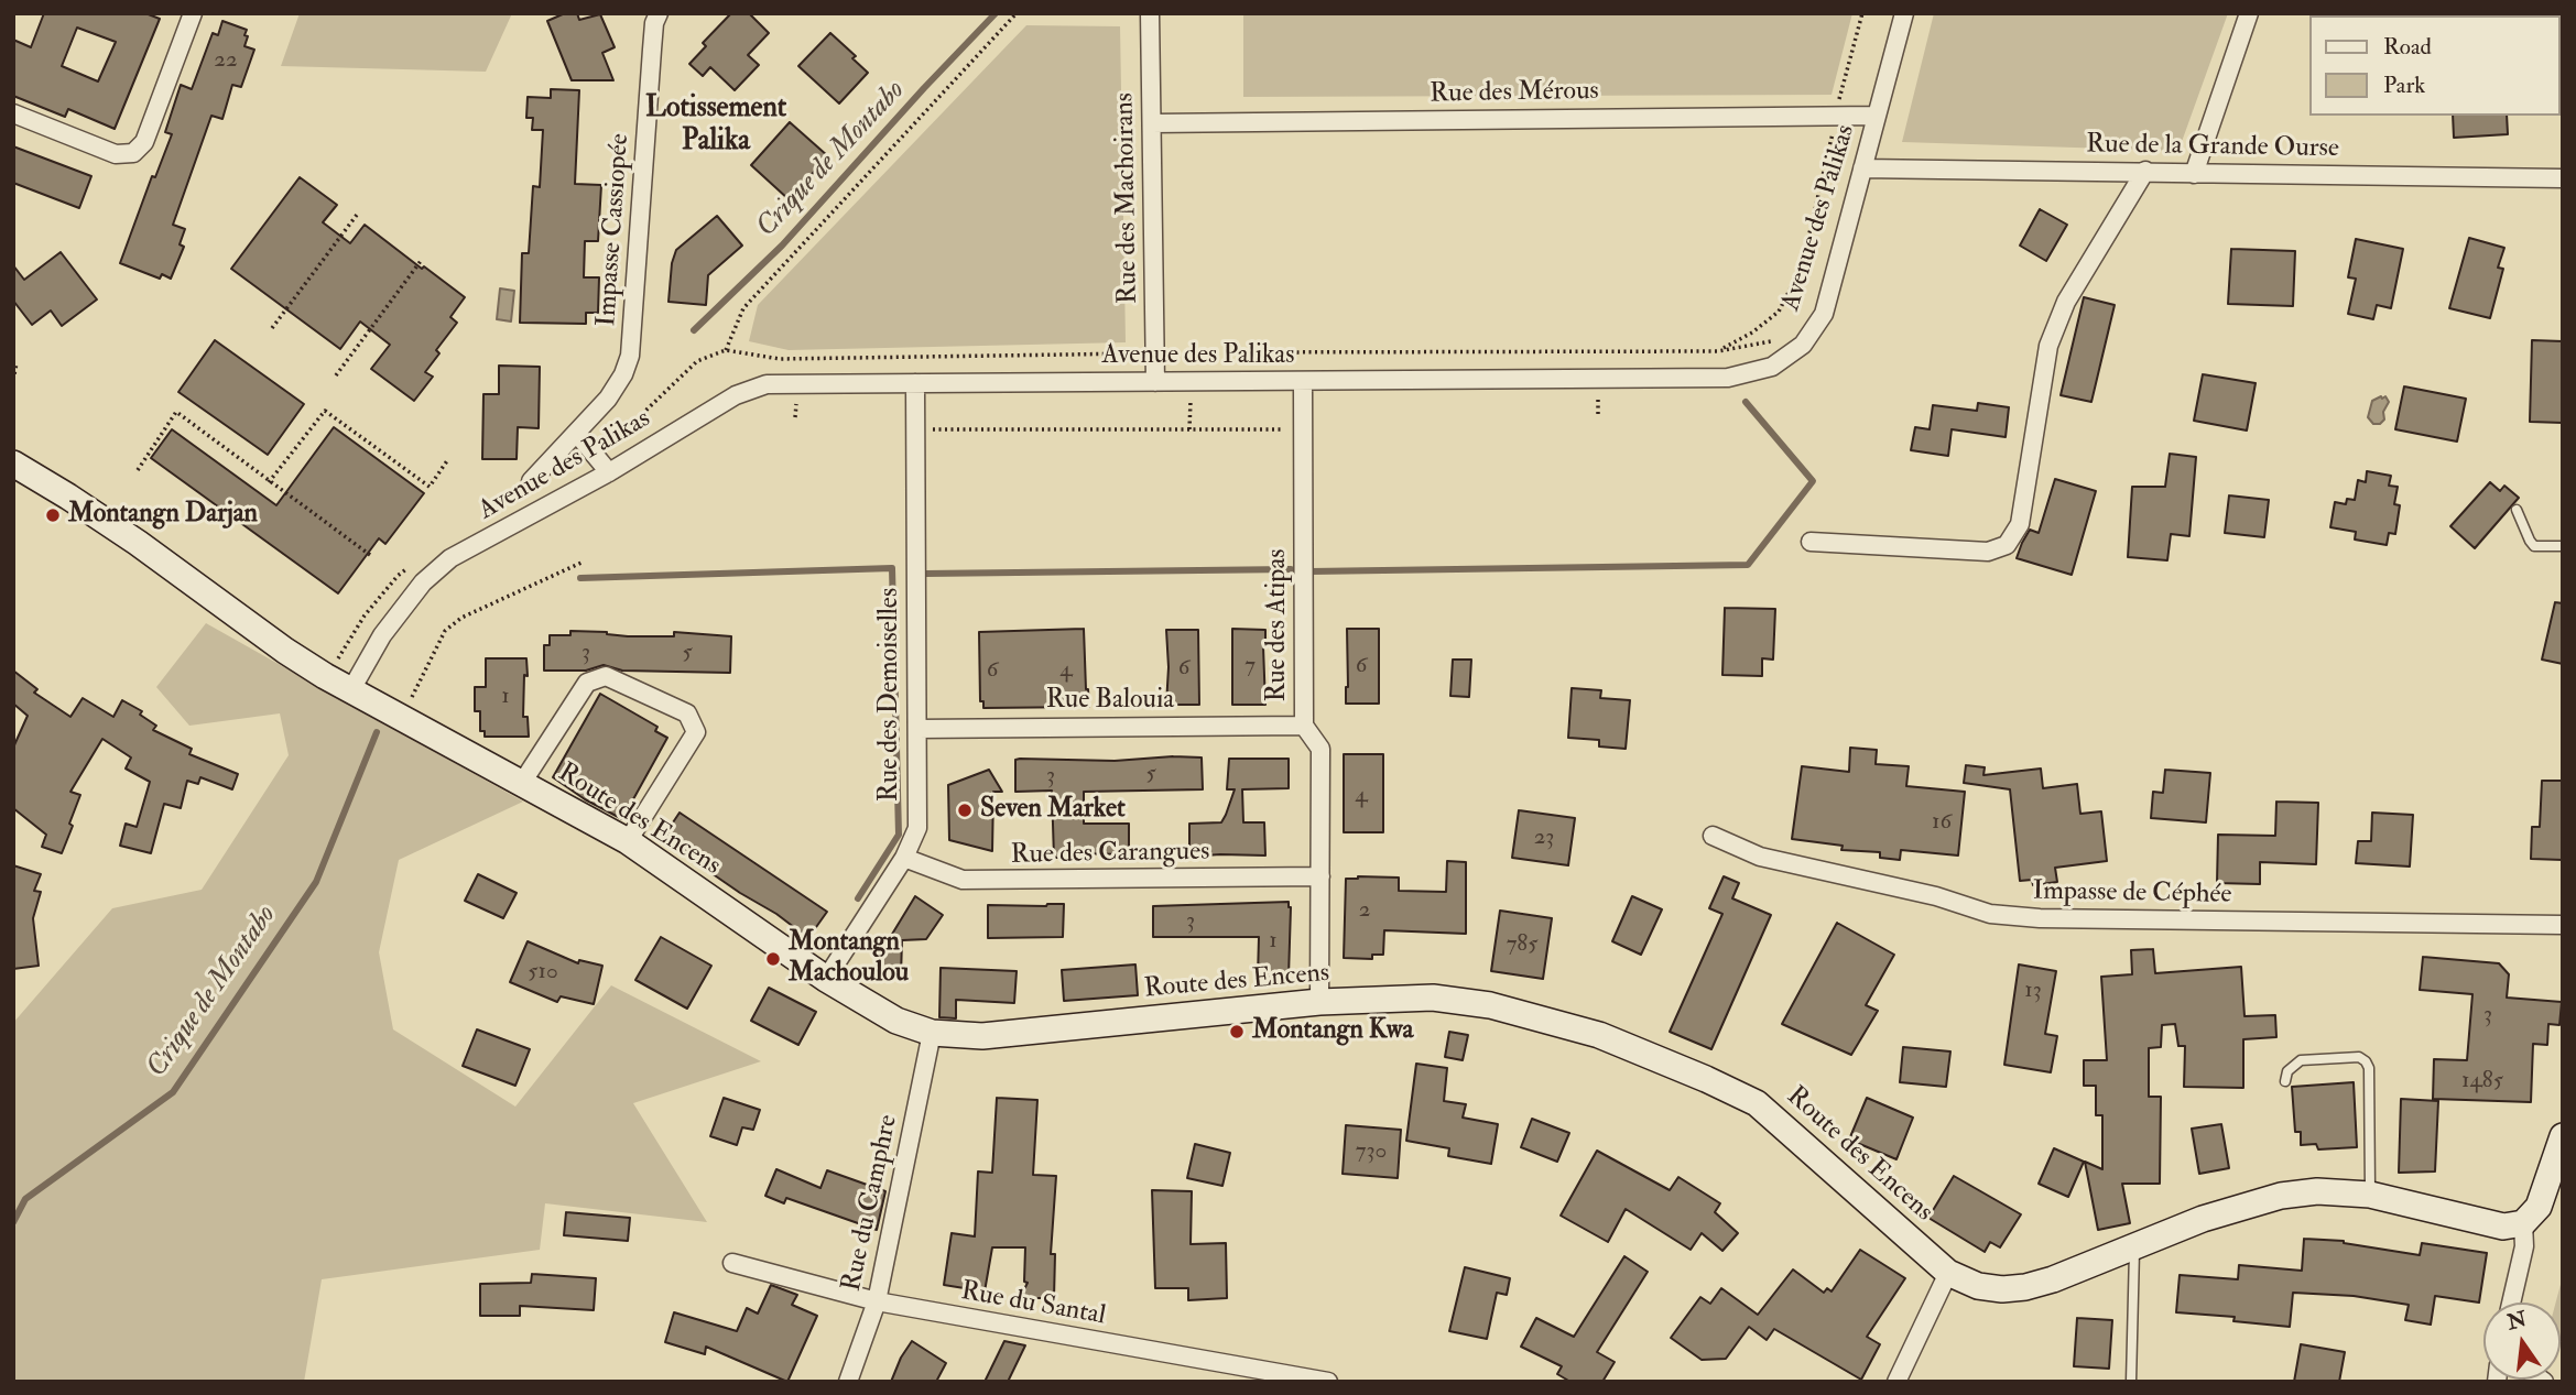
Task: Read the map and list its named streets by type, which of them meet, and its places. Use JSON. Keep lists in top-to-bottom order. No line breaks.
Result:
{"streets":{"street":["Rue des Mérous","Rue de la Grande Ourse","Rue des Machoirans","Avenue des Palikas","Impasse Cassiopée","Rue des Atipas","Rue des Demoiselles","Rue Balouia","Route des Encens","Rue des Carangues","Impasse de Céphée","Rue du Camphre","Rue du Santal"]},"crossings":[["Rue des Mérous","Rue des Machoirans"],["Rue des Mérous","Avenue des Palikas"],["Rue de la Grande Ourse","Avenue des Palikas"],["Rue des Machoirans","Avenue des Palikas"],["Avenue des Palikas","Rue des Atipas"],["Avenue des Palikas","Rue des Demoiselles"],["Avenue des Palikas","Route des Encens"],["Rue des Atipas","Rue Balouia"],["Rue des Atipas","Route des Encens"],["Rue des Atipas","Rue des Carangues"],["Rue des Demoiselles","Rue Balouia"],["Rue des Demoiselles","Route des Encens"],["Rue des Demoiselles","Rue des Carangues"],["Route des Encens","Rue du Camphre"],["Rue du Camphre","Rue du Santal"]],"districts":["Lotissement Palika"],"water":["Crique de Montabo"],"places":["Montangn Darjan","Seven Market","Montangn Machoulou","Montangn Kwa"],"house_numbers":["22","3","5","7","6","6","6","4","1","5","3","4","16","23","2","3","1","785","510","13","3","1485","730"],"legend":["Road","Park"],"north":"top"}
